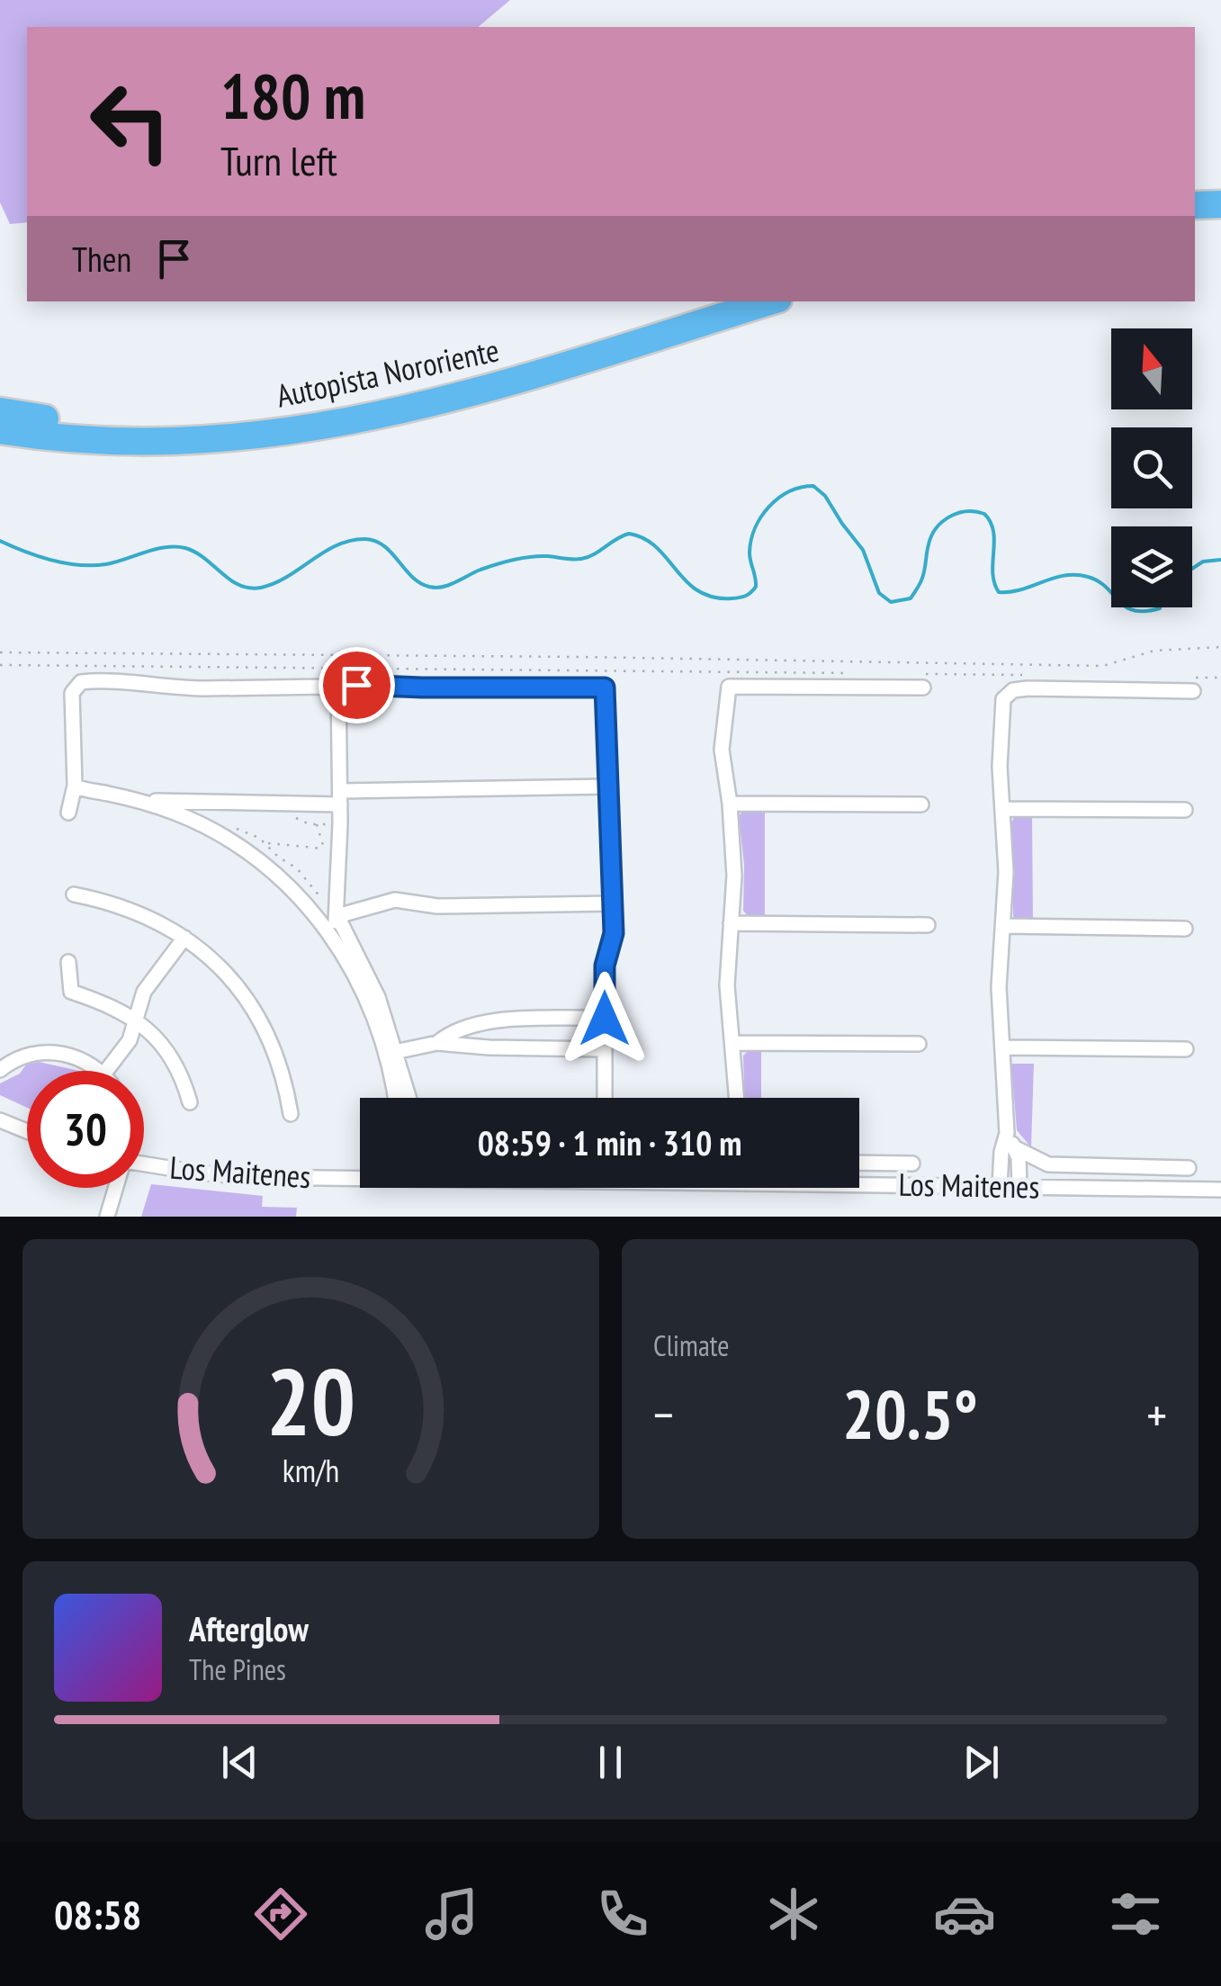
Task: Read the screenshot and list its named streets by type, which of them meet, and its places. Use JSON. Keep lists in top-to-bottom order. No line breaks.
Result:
{"streets":{"highway":["Autopista Nororiente"],"street":["Los Maitenes"]},"north":"top","page":{"turn":["180 m","Turn left"],"then":"Then","limit":"30","trip":"08:59 · 1 min · 310 m","tile":"Climate","heat":["−","20.5°","+"],"song":["Afterglow","The Pines"],"tabs":"08:58","gauge":["20","km/h"]}}
